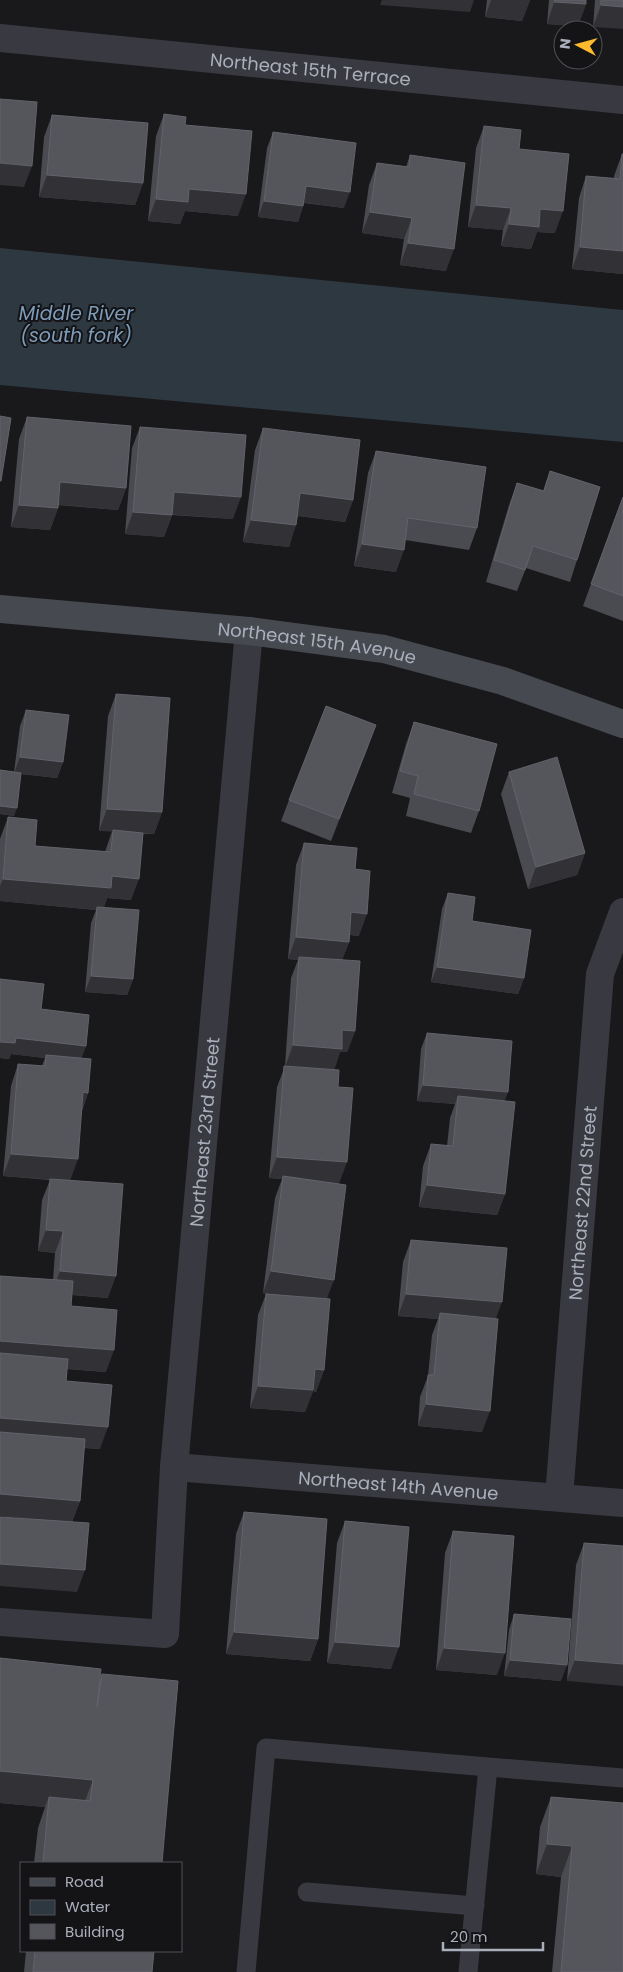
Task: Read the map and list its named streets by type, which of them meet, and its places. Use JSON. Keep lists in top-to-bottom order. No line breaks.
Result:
{"streets":{"street":["Northeast 15th Terrace","Northeast 15th Avenue","Northeast 23rd Street","Northeast 22nd Street","Northeast 14th Avenue"]},"crossings":[["Northeast 15th Avenue","Northeast 23rd Street"],["Northeast 23rd Street","Northeast 14th Avenue"],["Northeast 22nd Street","Northeast 14th Avenue"]],"water":["Middle River (south fork)"],"legend":["Road","Water","Building"],"scale_bar":"20 m","north":"left"}
